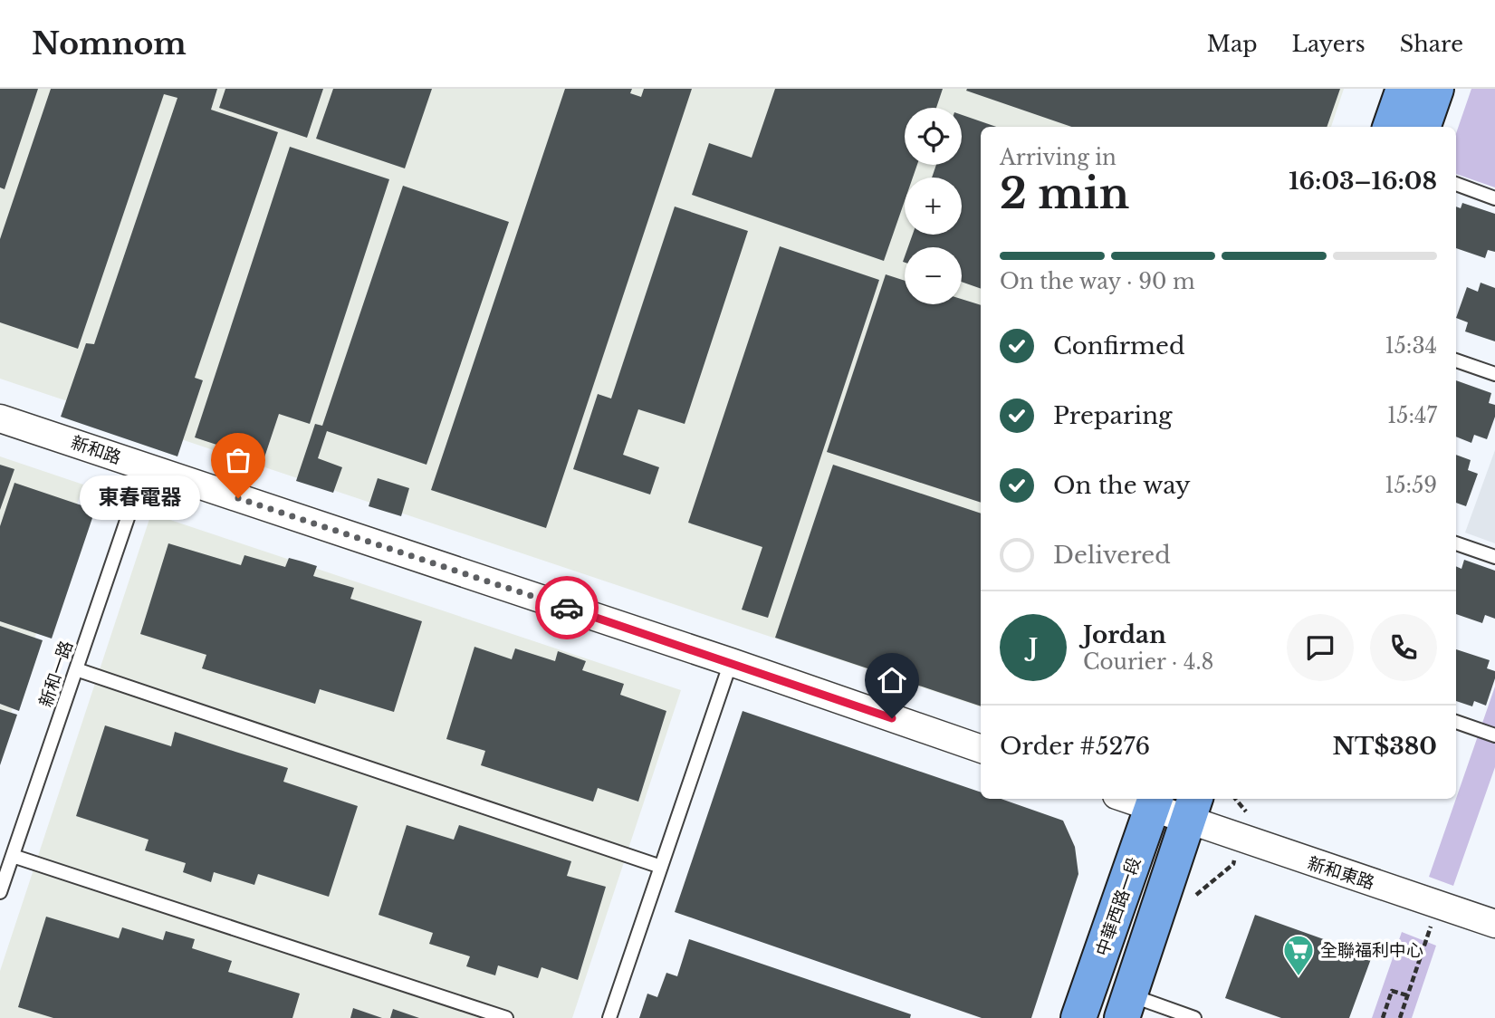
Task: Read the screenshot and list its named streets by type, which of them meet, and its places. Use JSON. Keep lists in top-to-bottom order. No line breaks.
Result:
{"streets":{"main road":["中華西路一段"],"street":["新和路","新和東路"],"lane":["新和一路"]},"crossings":[["新和路","新和一路"]],"places":{"other":["東春電器"],"supermarket":["全聯福利中心"]},"page":{"header":"Nomnom","nav":["Map","Layers","Share"],"map_buttons":["+","−"],"heading":["2 min","Arriving in","16:03–16:08"],"panel":["Jordan","Courier · 4.8","Order #5276","NT$380"],"bar":"On the way · 90 m","list":[["Confirmed","15:34"],["Preparing","15:47"],["On the way","15:59"],"Delivered"],"bubble":"東春電器","round":"J"}}
